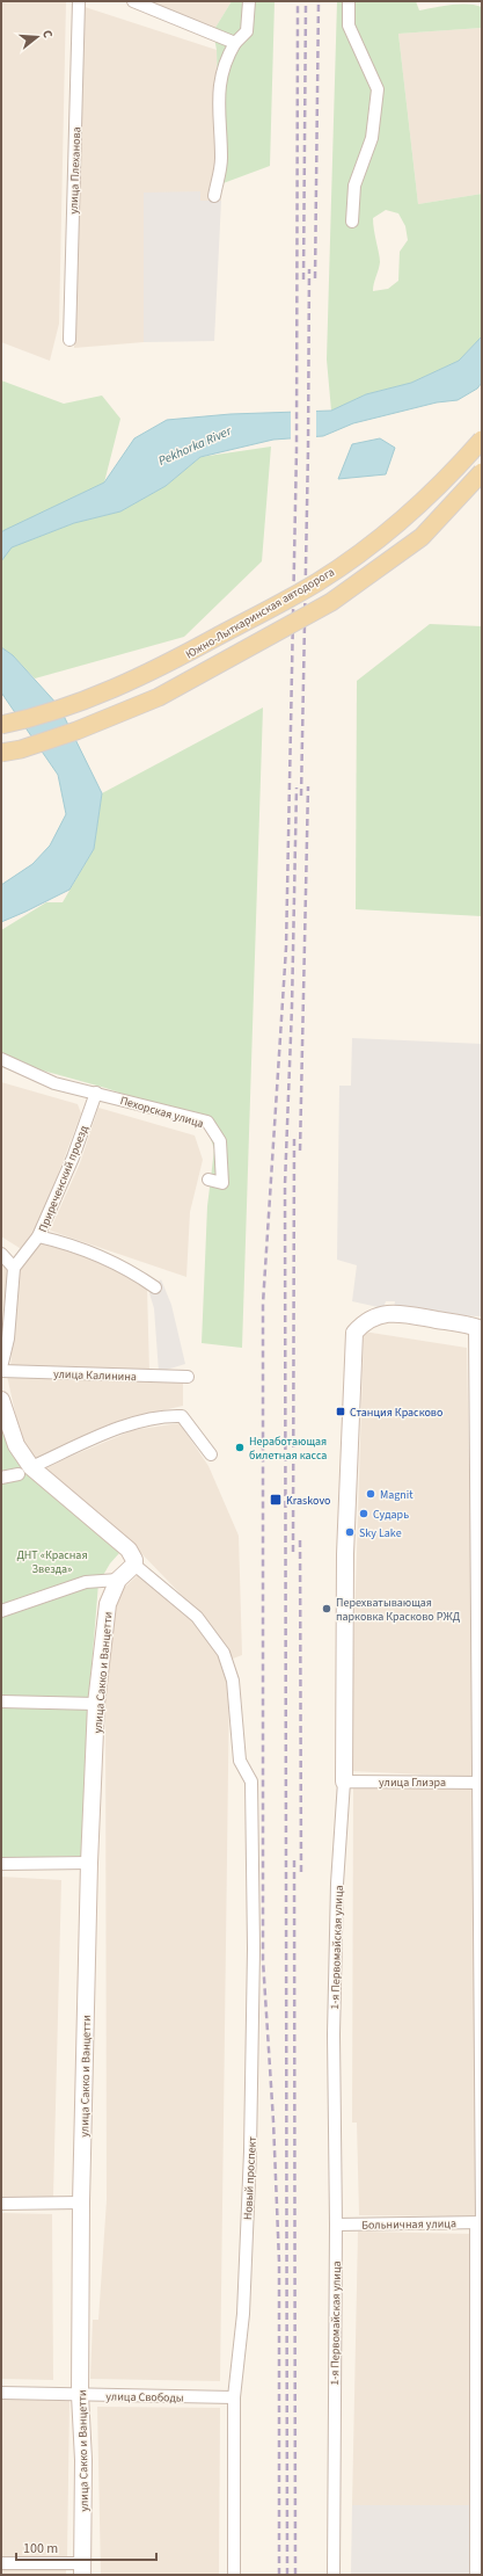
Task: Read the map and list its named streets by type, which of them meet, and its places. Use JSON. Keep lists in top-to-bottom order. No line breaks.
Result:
{"streets":{"main road":["Южно-Лыткаринская автодорога","улица Сакко и Ванцетти","1-я Первомайская улица"],"street":["улица Плеханова","Пехорская улица","Приреченский проезд","улица Калинина","улица Глиэра","Новый проспект","Больничная улица","улица Свободы"]},"crossings":[["Пехорская улица","Приреченский проезд"],["улица Сакко и Ванцетти","улица Свободы"],["улица Глиэра","1-я Первомайская улица"],["1-я Первомайская улица","Больничная улица"],["Новый проспект","улица Свободы"]],"water":["Pekhorka River"],"parks":["ДНТ «Красная Звезда»"],"places":{"transit":["Станция Красково","Kraskovo"],"other":["Неработающая билетная касса","Magnit","Сударь","Sky Lake","Перехватывающая парковка Красково РЖД"]},"scale_bar":"100 m","north":"right"}
